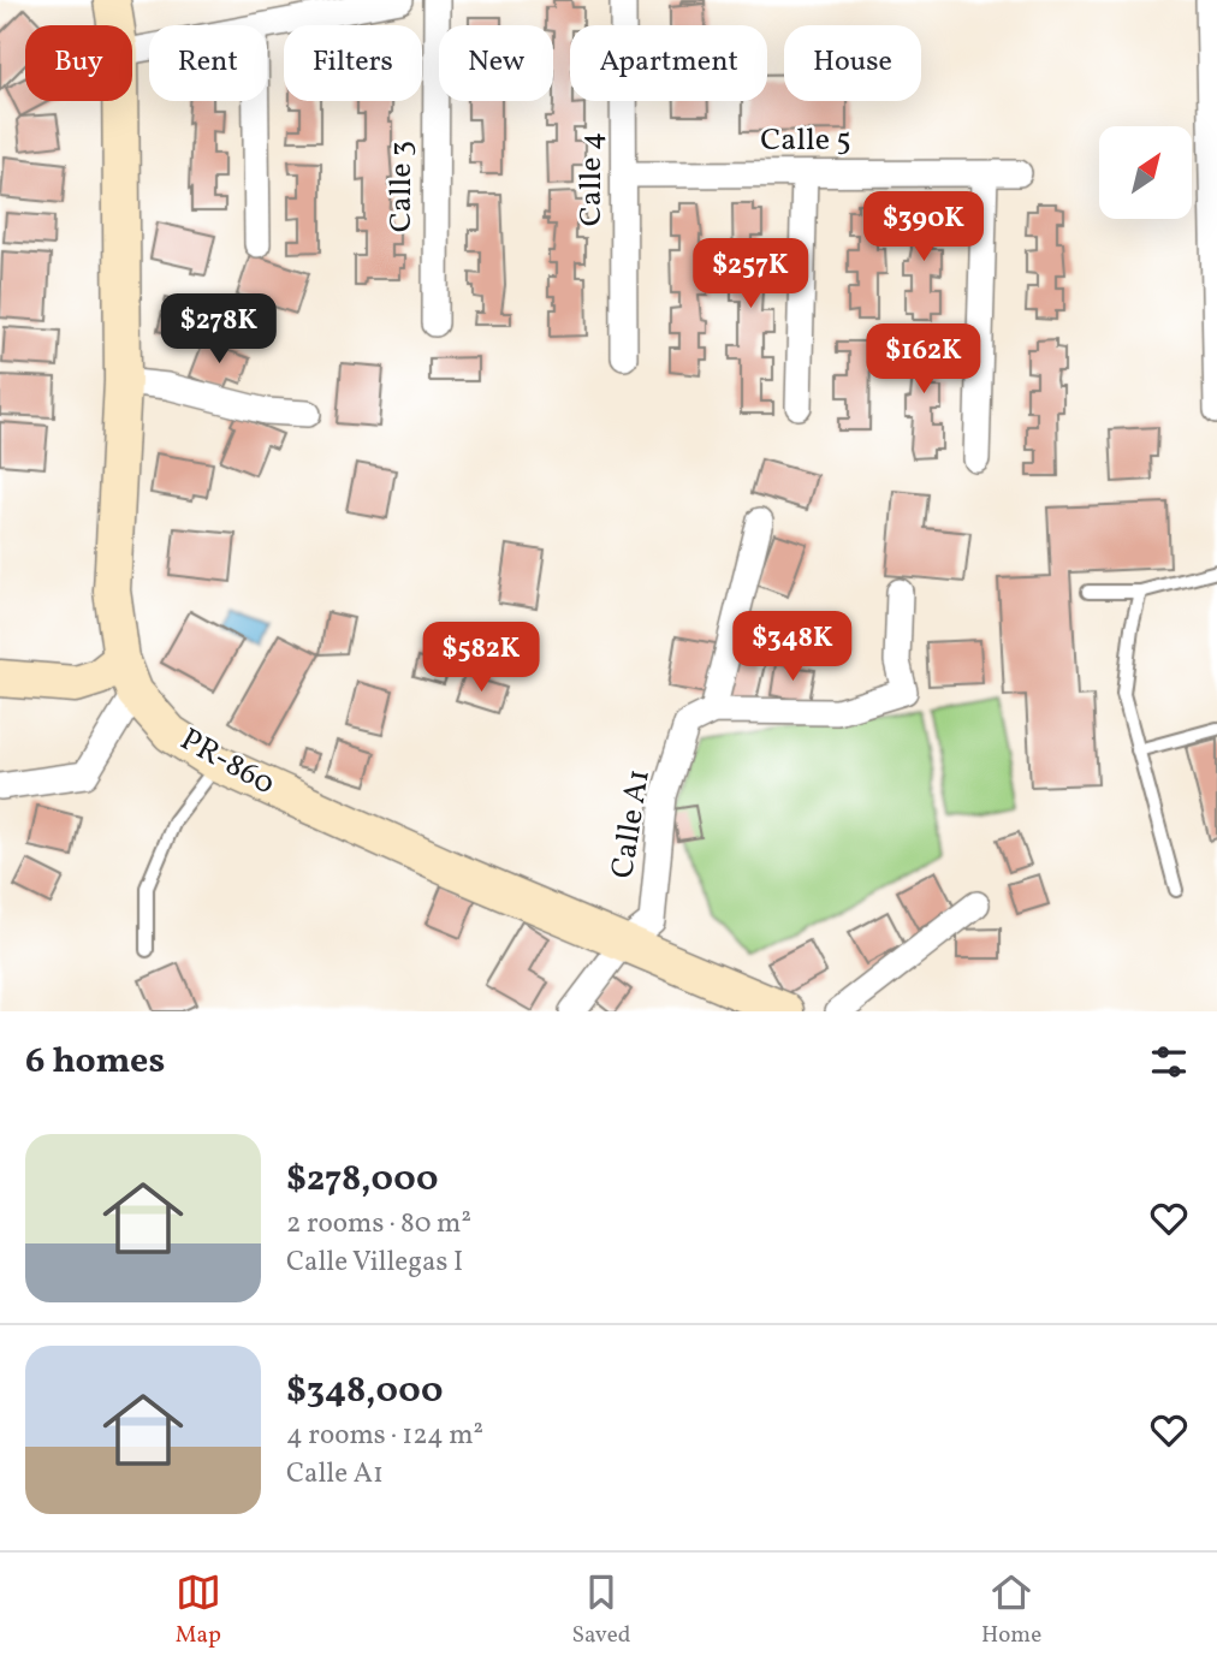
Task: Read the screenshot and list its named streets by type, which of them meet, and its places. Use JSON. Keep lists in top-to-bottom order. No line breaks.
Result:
{"streets":{"street":["Calle 5","Calle 4","Calle 3","PR-860","Calle A1"]},"crossings":[["Calle 5","Calle 4"],["PR-860","Calle A1"]],"north":"top right","page":{"chip":["Buy","Rent","Filters","New","Apartment","House"],"price":["$390K","$257K","$278K","$162K","$348K","$582K"],"heading":"6 homes","list":[{"name":"$278,000","note":"2 rooms · 80 m² · Calle Villegas I"},{"name":"$348,000","note":"4 rooms · 124 m² · Calle A1"}],"tabs":["Map","Saved","Home"]}}
